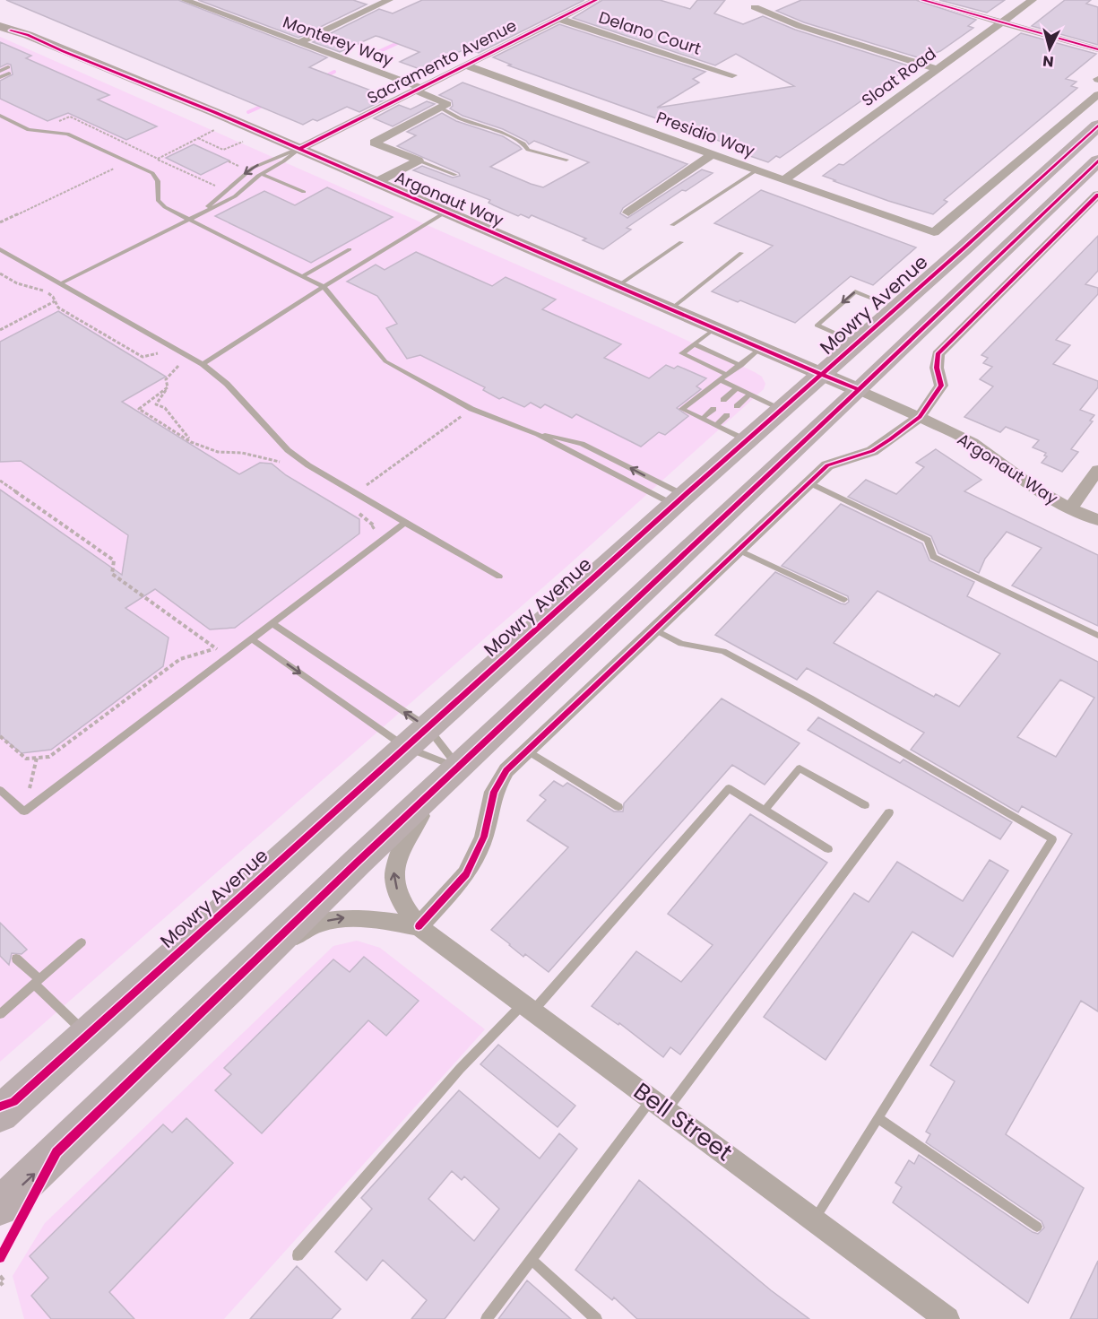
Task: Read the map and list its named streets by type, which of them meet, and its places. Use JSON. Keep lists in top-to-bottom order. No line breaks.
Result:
{"streets":{"main road":["Mowry Avenue"],"street":["Delano Court","Monterey Way","Sacramento Avenue","Sloat Road","Presidio Way","Argonaut Way","Bell Street"]},"crossings":[["Delano Court","Sacramento Avenue"],["Monterey Way","Sacramento Avenue"],["Sacramento Avenue","Presidio Way"],["Sacramento Avenue","Argonaut Way"],["Sloat Road","Presidio Way"],["Presidio Way","Mowry Avenue"],["Argonaut Way","Mowry Avenue"]],"north":"bottom"}
